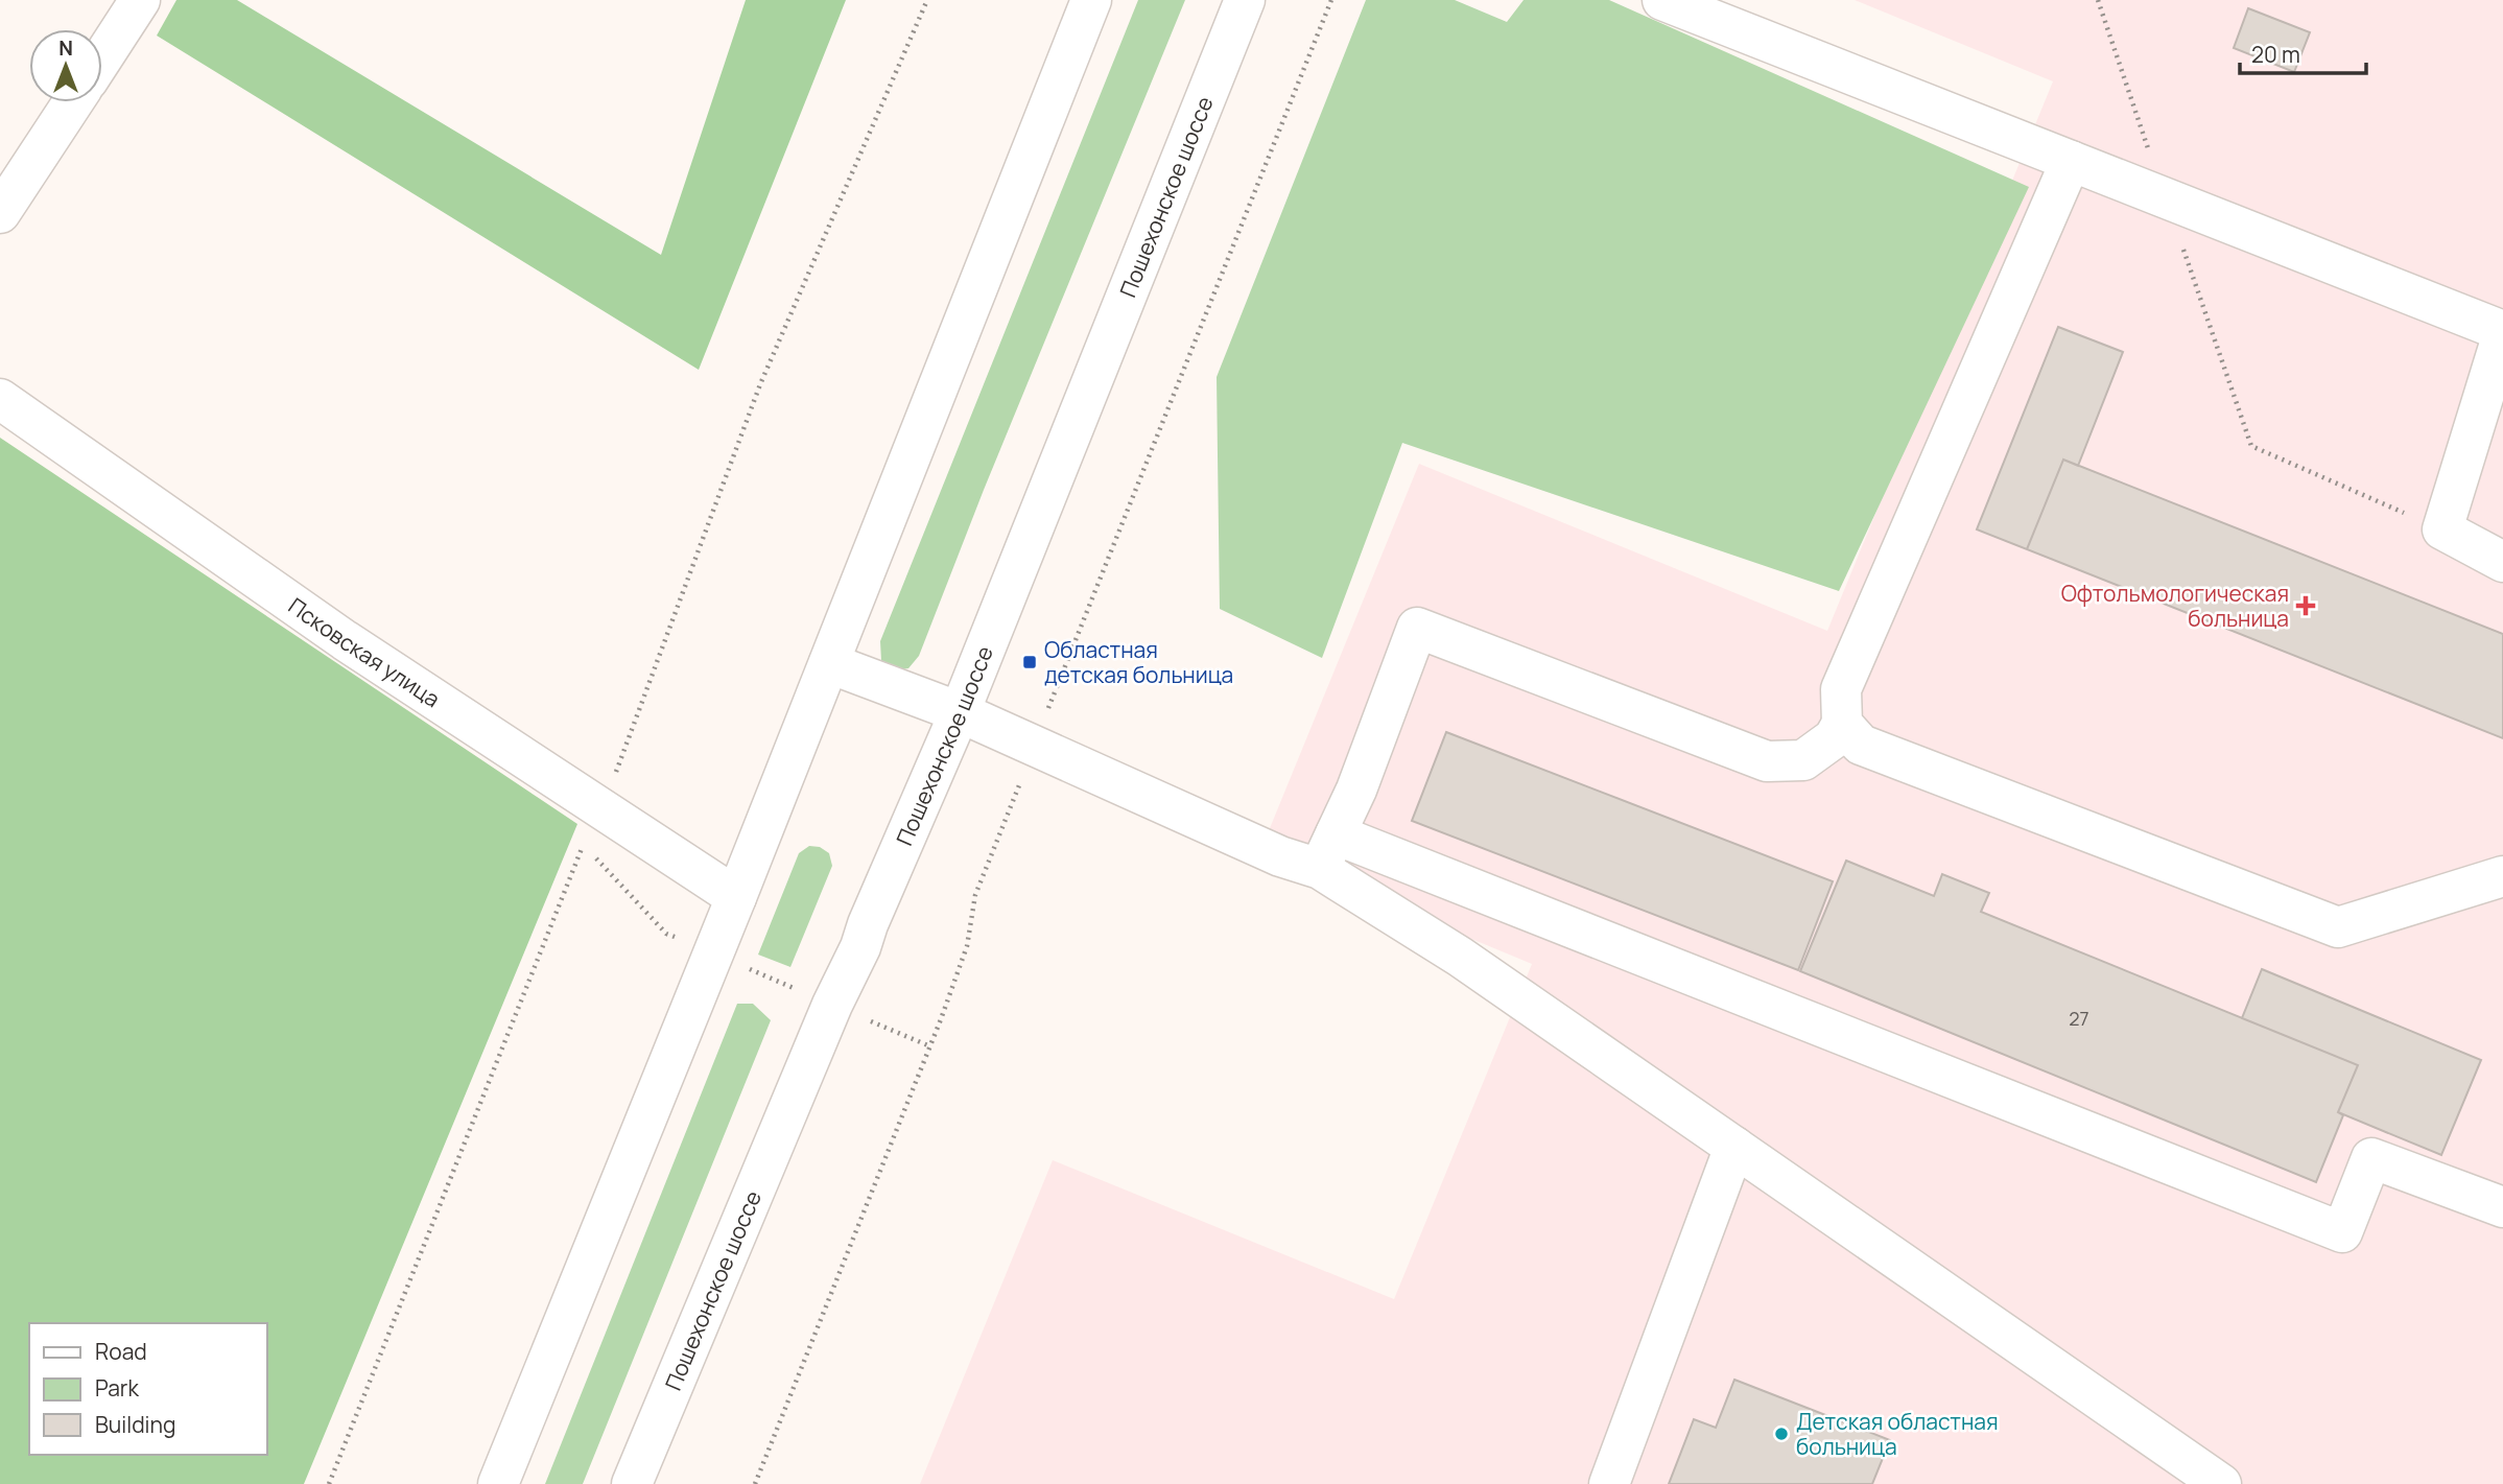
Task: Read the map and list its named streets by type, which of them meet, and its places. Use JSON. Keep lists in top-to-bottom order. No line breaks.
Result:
{"streets":{"main road":["Пошехонское шоссе","Псковская улица"]},"places":{"health":["Офтольмологическая больница"],"transit":["Областная детская больница"],"other":["Детская областная больница"]},"house_numbers":["27"],"legend":["Road","Park","Building"],"scale_bar":"20 m","north":"top"}
